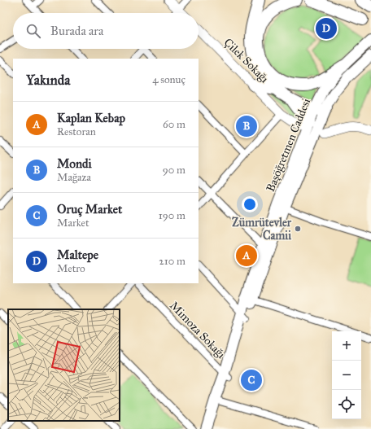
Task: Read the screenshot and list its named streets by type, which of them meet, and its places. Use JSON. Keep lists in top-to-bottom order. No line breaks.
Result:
{"streets":{"main road":["Çilek Sokağı","Başöğretmen Caddesi"],"street":["Mimoza Sokağı"]},"crossings":[["Çilek Sokağı","Başöğretmen Caddesi"],["Başöğretmen Caddesi","Mimoza Sokağı"]],"places":["Zümrütevler Camii"],"page":{"search":"Burada ara","pins":["D","B","A","C"],"heading":["Yakında","4 sonuç"],"list":[{"mark":"A","name":"Kaplan Kebap","note":"Restoran","value":"60 m"},{"mark":"B","name":"Mondi","note":"Mağaza","value":"90 m"},{"mark":"C","name":"Oruç Market","note":"Market","value":"190 m"},{"mark":"D","name":"Maltepe","note":"Metro","value":"210 m"}],"map_buttons":["+","−"]}}
